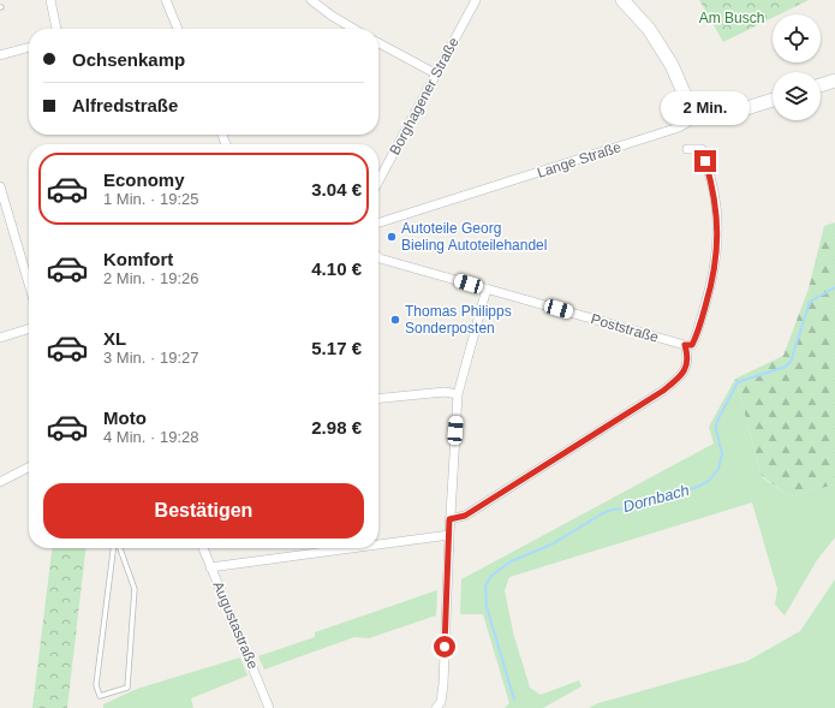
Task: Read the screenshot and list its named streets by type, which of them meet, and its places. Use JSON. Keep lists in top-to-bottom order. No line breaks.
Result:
{"streets":{"street":["Borghagener Straße","Lange Straße","Poststraße","Augustastraße"]},"water":["Dornbach"],"parks":["Am Busch"],"places":["Autoteile Georg Bieling Autoteilehandel","Thomas Philipps Sonderposten"],"page":{"banner":["Ochsenkamp","Alfredstraße"],"bubble":"2 Min.","list":[{"name":"Economy","note":"1 Min. · 19:25","value":"3.04 €"},{"name":"Komfort","note":"2 Min. · 19:26","value":"4.10 €"},{"name":"XL","note":"3 Min. · 19:27","value":"5.17 €"},{"name":"Moto","note":"4 Min. · 19:28","value":"2.98 €"}],"buttons":"Bestätigen"}}
